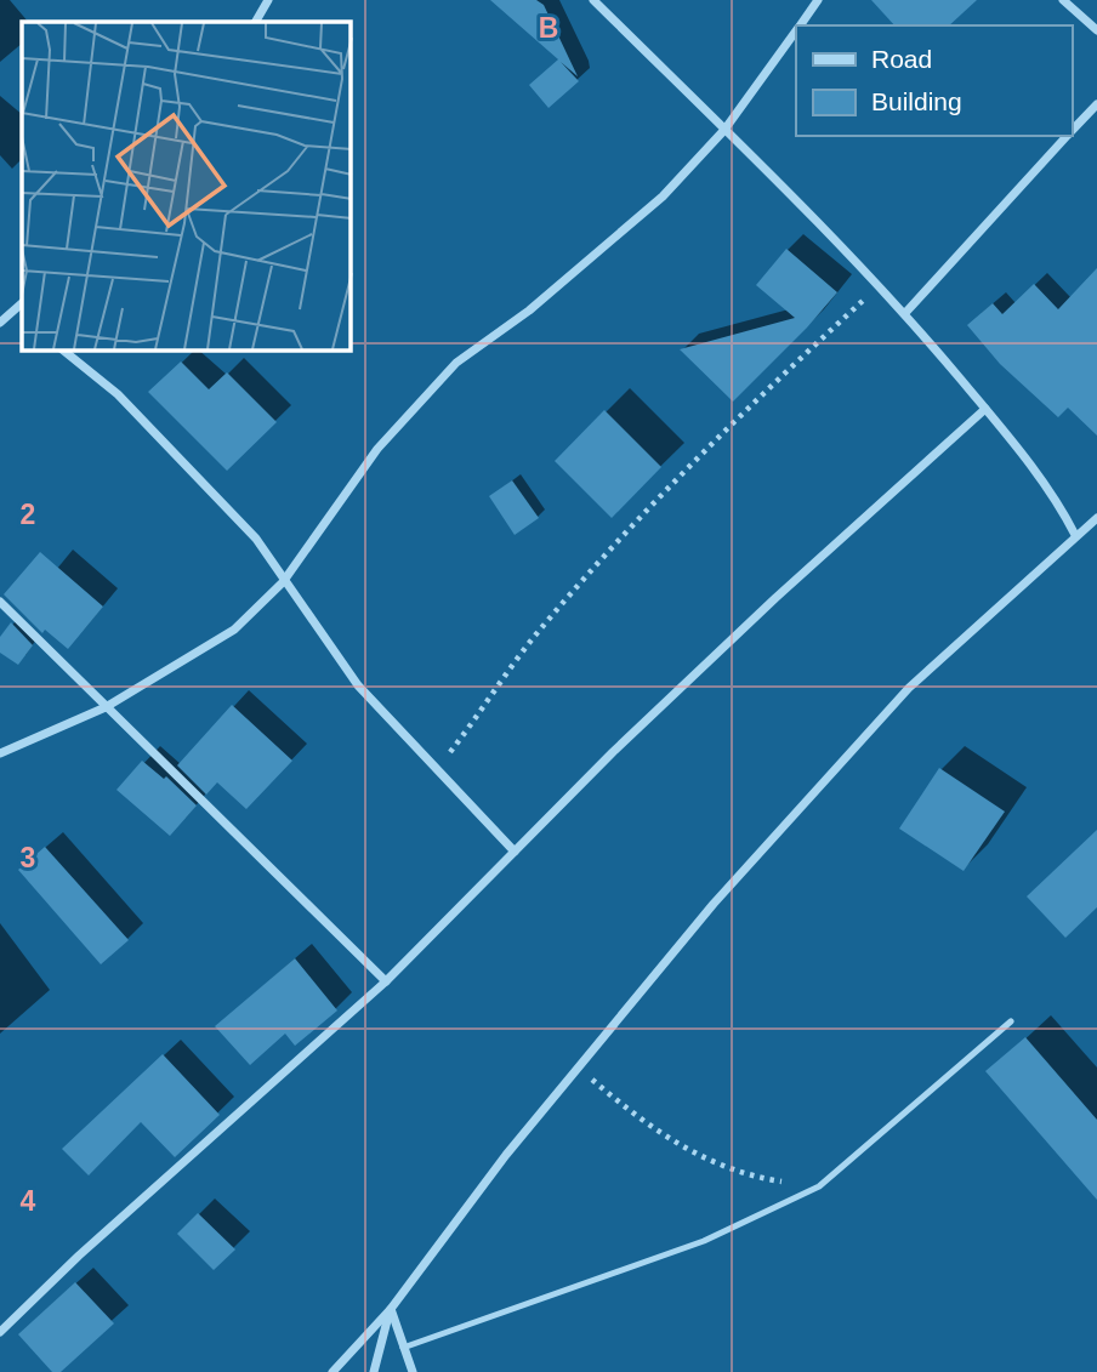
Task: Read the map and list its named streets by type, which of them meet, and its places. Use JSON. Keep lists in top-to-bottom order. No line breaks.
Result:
{"legend":["Road","Building"],"grid":{"columns":["B"],"rows":["2","3","4"]}}
